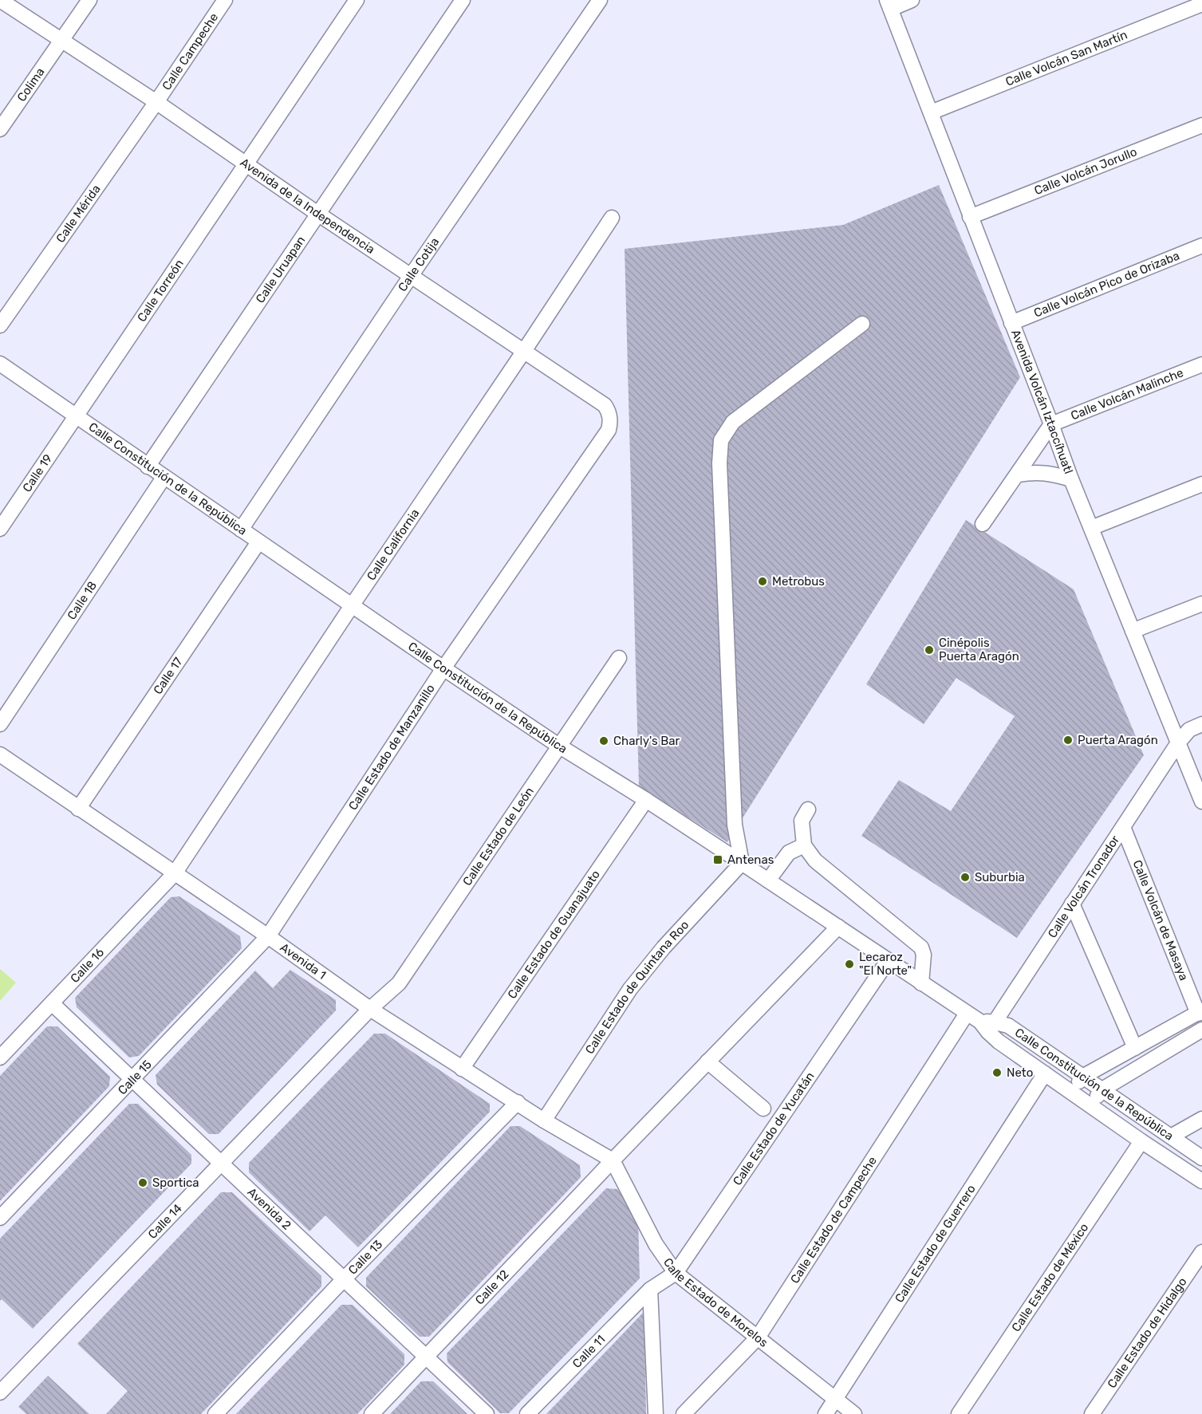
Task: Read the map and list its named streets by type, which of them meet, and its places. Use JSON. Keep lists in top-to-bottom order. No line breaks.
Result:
{"streets":{"street":["Calle Campeche","Calle Volcán San Martín","Colima","Calle Volcán Jorullo","Avenida de la Independencia","Calle Mérida","Calle Cotija","Calle Uruapan","Calle Volcán Pico de Orizaba","Calle Torreón","Calle Volcán Malinche","Avenida Volcán Iztaccíhuatl","Calle 19","Calle Constitución de la República","Calle California","Calle 18","Calle 17","Calle Estado de Manzanillo","Calle Estado de León","Calle Volcán Tronador","Calle Volcán de Masaya","Calle Estado de Guanajuato","Avenida 1","Calle 16","Calle Estado de Quintana Roo","Calle 15","Calle Estado de Yucatán","Avenida 2","Calle Estado de Campeche","Calle 14","Calle Estado de Guerrero","Calle 13","Calle Estado de México","Calle 12","Calle Estado de Morelos","Calle Estado de Hidalgo","Calle 11"]},"crossings":[["Calle Campeche","Avenida de la Independencia"],["Calle Campeche","Calle Mérida"],["Calle Volcán San Martín","Avenida Volcán Iztaccíhuatl"],["Colima","Avenida de la Independencia"],["Calle Volcán Jorullo","Avenida Volcán Iztaccíhuatl"],["Avenida de la Independencia","Calle Mérida"],["Avenida de la Independencia","Calle Cotija"],["Avenida de la Independencia","Calle Uruapan"],["Avenida de la Independencia","Calle Torreón"],["Avenida de la Independencia","Calle California"],["Avenida de la Independencia","Calle Estado de Manzanillo"],["Calle Cotija","Calle Constitución de la República"],["Calle Uruapan","Calle Constitución de la República"],["Calle Volcán Pico de Orizaba","Avenida Volcán Iztaccíhuatl"],["Calle Torreón","Calle 19"],["Calle Torreón","Calle Constitución de la República"],["Calle Volcán Malinche","Avenida Volcán Iztaccíhuatl"],["Avenida Volcán Iztaccíhuatl","Calle Volcán Tronador"],["Calle 19","Calle Constitución de la República"],["Calle Constitución de la República","Calle California"],["Calle Constitución de la República","Calle 18"],["Calle Constitución de la República","Calle 17"],["Calle Constitución de la República","Calle Estado de Manzanillo"],["Calle Constitución de la República","Calle Estado de León"],["Calle Constitución de la República","Calle Volcán Tronador"],["Calle Constitución de la República","Calle Estado de Guanajuato"],["Calle Constitución de la República","Calle Estado de Quintana Roo"],["Calle Constitución de la República","Calle Estado de Yucatán"],["Calle Constitución de la República","Calle Estado de Campeche"],["Calle Constitución de la República","Calle Estado de Guerrero"],["Calle Constitución de la República","Calle Estado de México"],["Calle California","Avenida 1"],["Calle California","Calle 16"],["Calle 17","Avenida 1"],["Calle Estado de Manzanillo","Avenida 1"],["Calle Estado de Manzanillo","Calle 15"],["Calle Estado de León","Avenida 1"],["Calle Estado de León","Calle 14"],["Calle Volcán Tronador","Calle Volcán de Masaya"],["Calle Estado de Guanajuato","Avenida 1"],["Avenida 1","Calle 16"],["Avenida 1","Calle Estado de Quintana Roo"],["Avenida 1","Calle 15"],["Avenida 1","Calle 14"],["Avenida 1","Calle 13"],["Avenida 1","Calle 12"],["Avenida 1","Calle Estado de Morelos"],["Calle 16","Avenida 2"],["Calle 15","Avenida 2"],["Calle Estado de Yucatán","Calle Estado de Morelos"],["Calle Estado de Yucatán","Calle 11"],["Avenida 2","Calle 14"],["Avenida 2","Calle 13"],["Avenida 2","Calle 12"],["Calle Estado de Campeche","Calle Estado de Morelos"],["Calle Estado de Guerrero","Calle Estado de Morelos"],["Calle 12","Calle Estado de Morelos"]],"places":{"other":["Metrobus","Cinépolis Puerta Aragón","Puerta Aragón","Charly's Bar","Suburbia","Lecaroz \"El Norte\"","Neto","Sportica"],"transit":["Antenas"]}}
